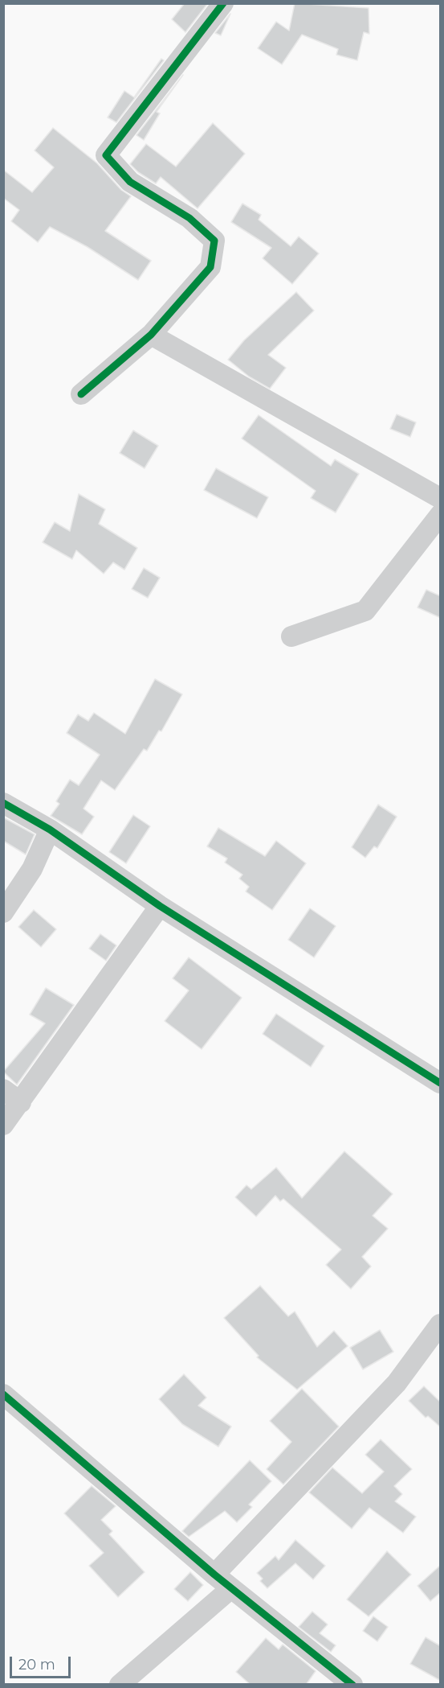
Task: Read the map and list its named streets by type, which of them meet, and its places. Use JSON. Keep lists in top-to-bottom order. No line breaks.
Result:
{"scale_bar":"20 m"}
